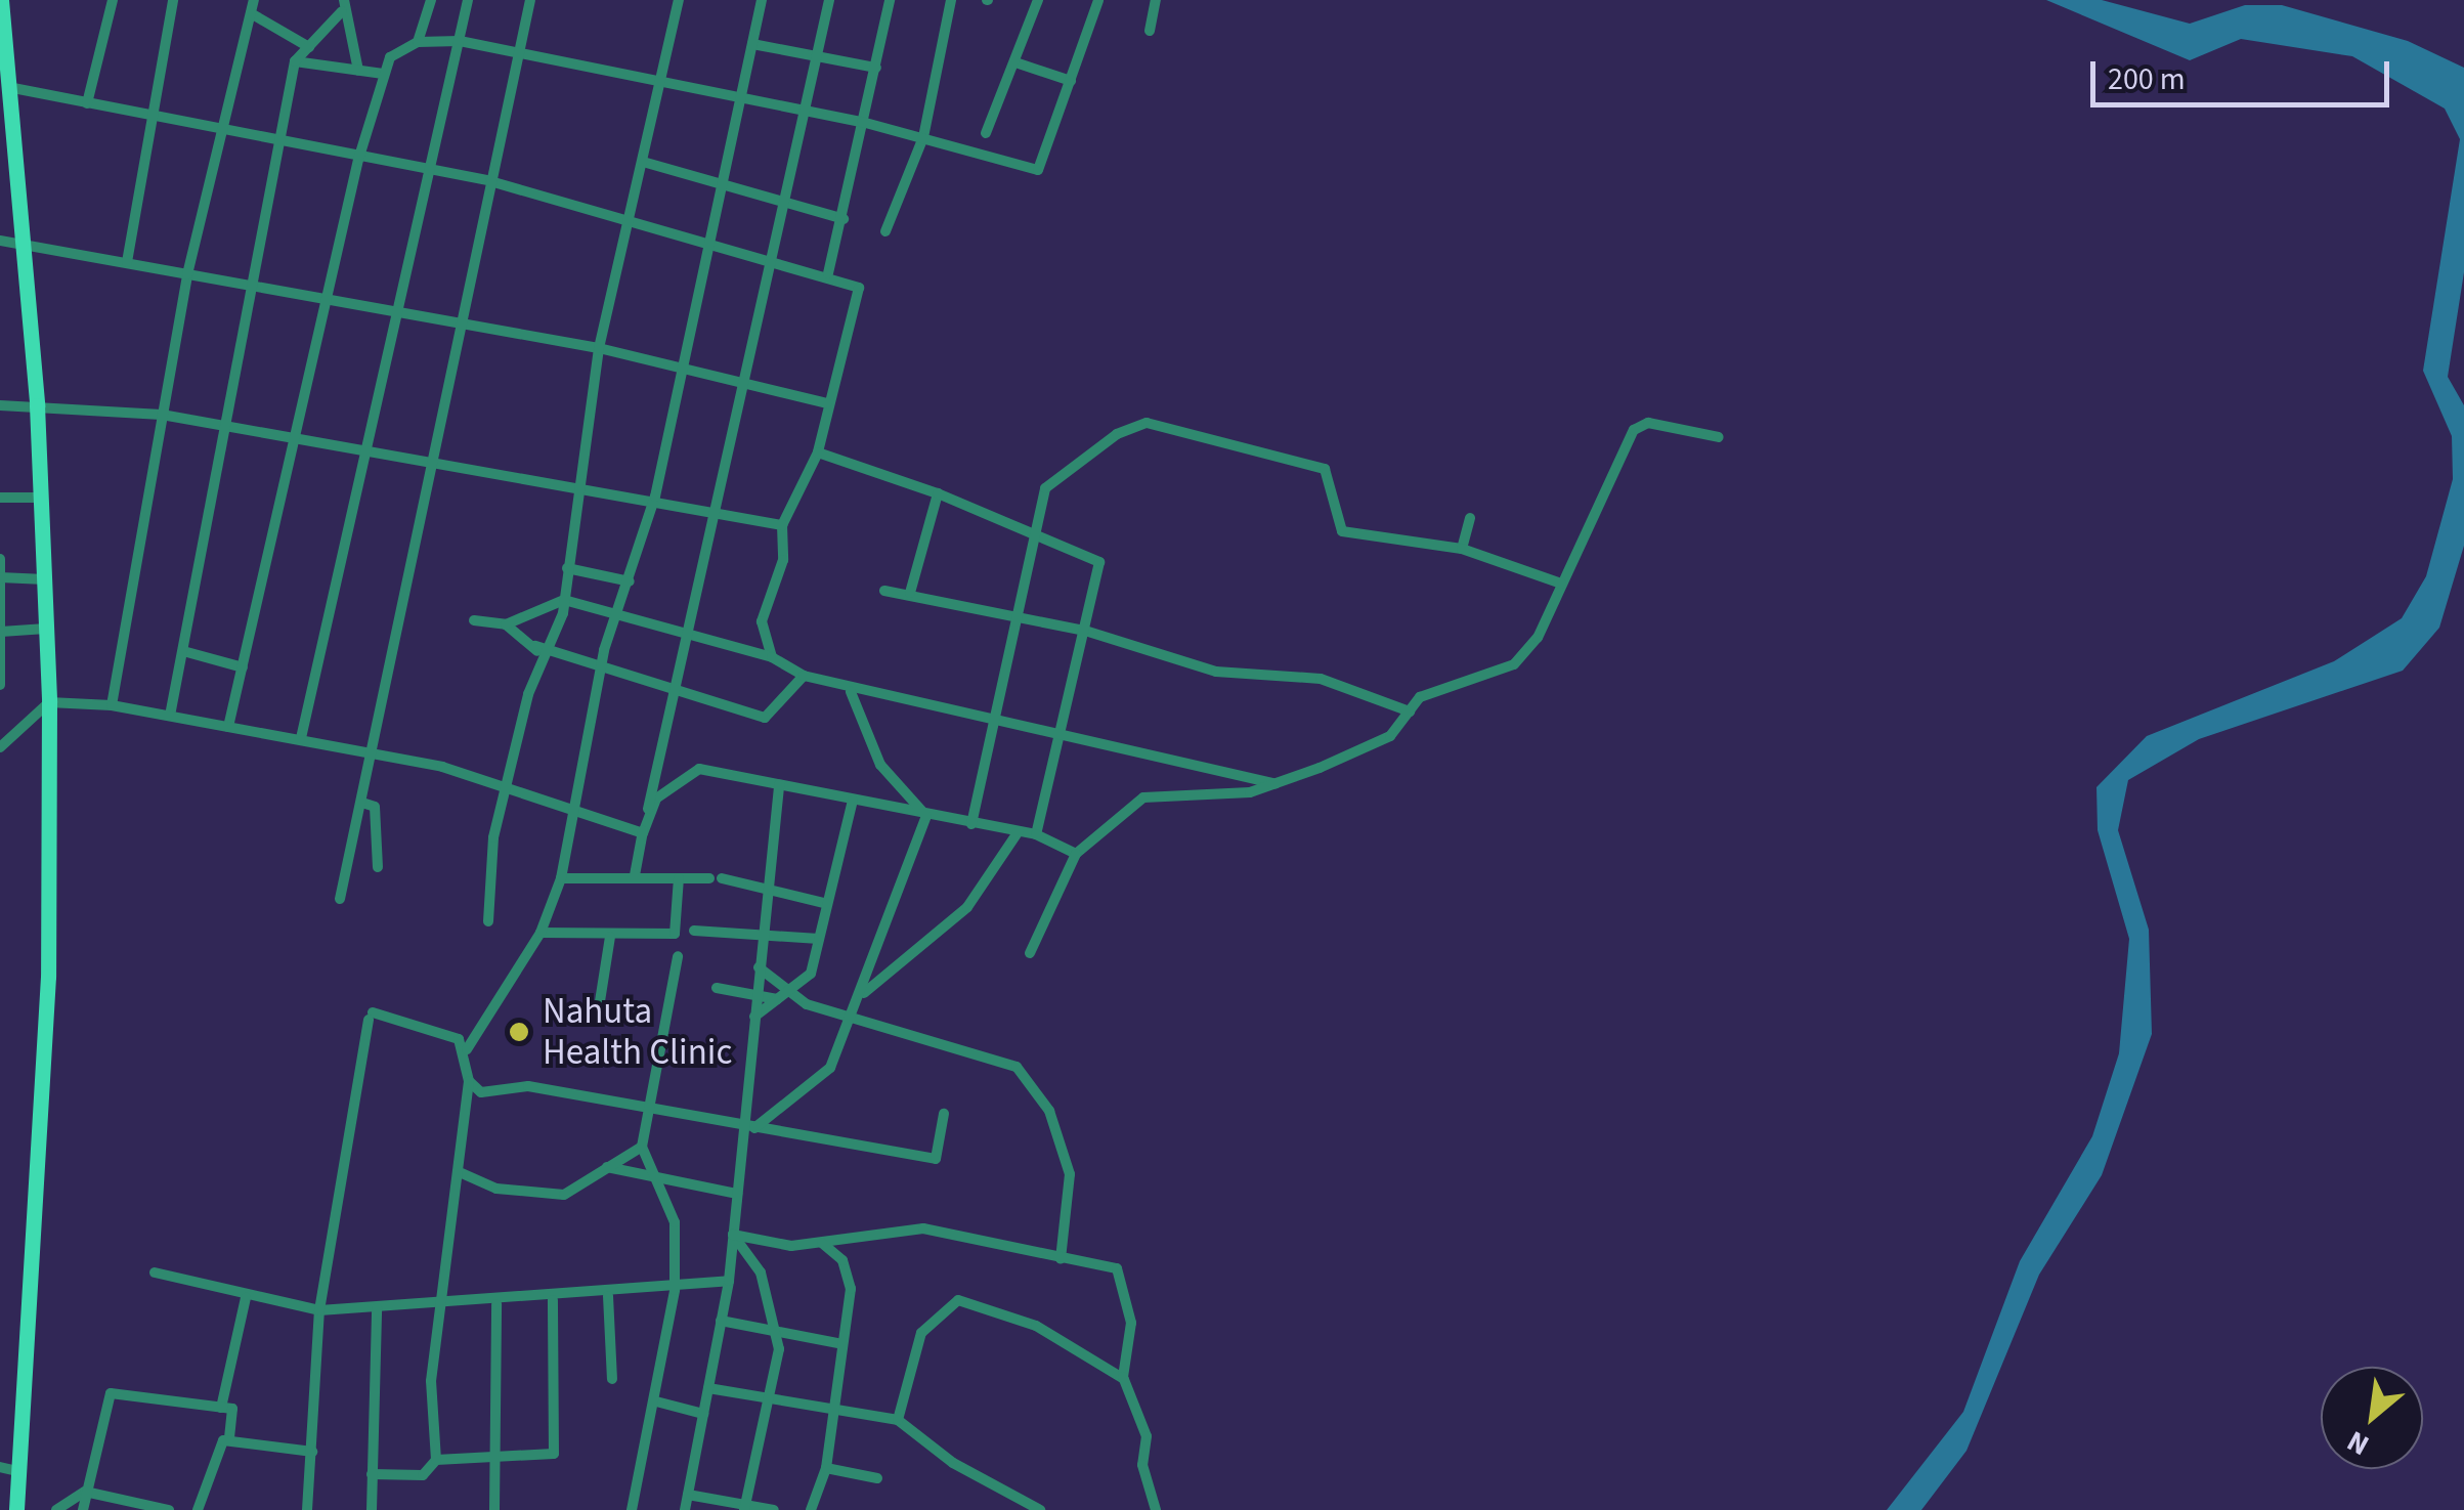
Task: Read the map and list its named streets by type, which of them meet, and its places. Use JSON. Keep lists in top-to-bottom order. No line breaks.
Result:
{"places":["Nahuta Health Clinic"],"scale_bar":"200 m","north":"bottom left"}
